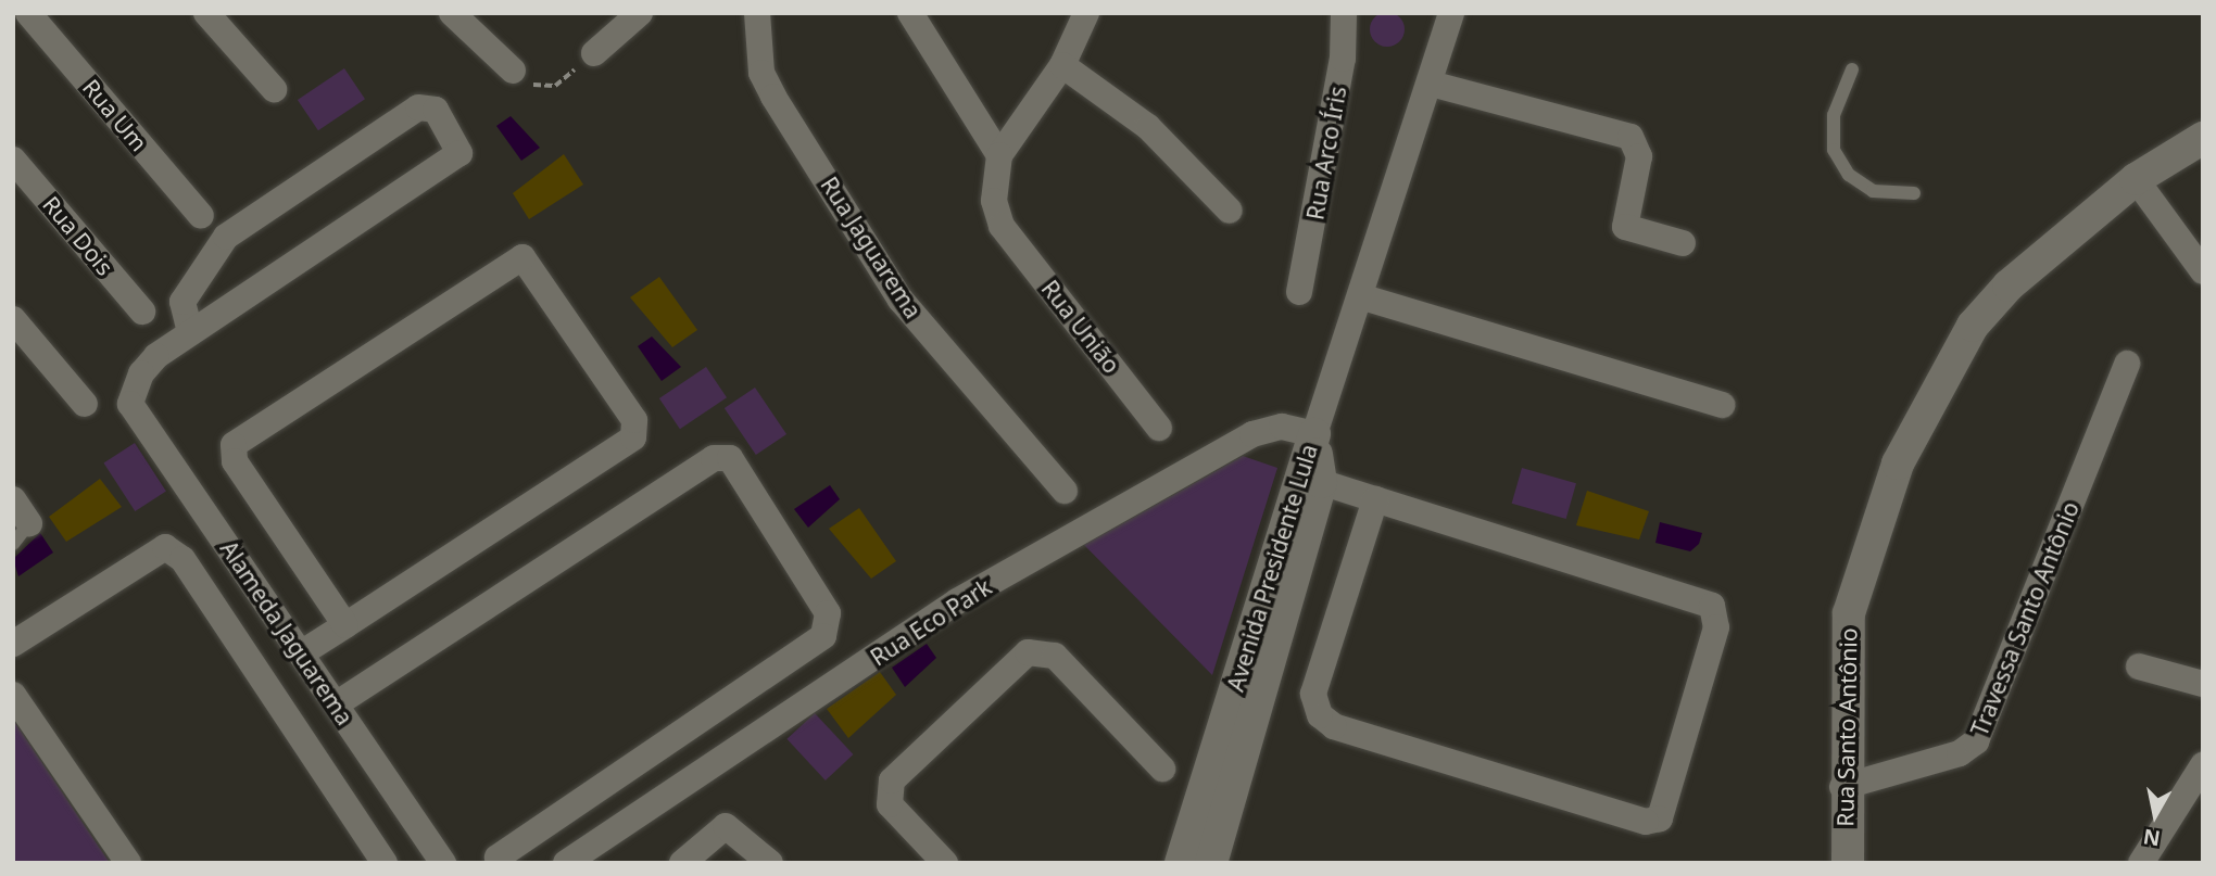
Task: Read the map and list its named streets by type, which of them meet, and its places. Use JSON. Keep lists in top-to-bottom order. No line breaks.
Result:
{"streets":{"street":["Rua Um","Rua Arco Íris","Rua Dois","Rua Jaguarema","Rua União","Avenida Presidente Lula","Travessa Santo Antônio","Rua Eco Park","Alameda Jaguarema","Rua Santo Antônio"]},"crossings":[["Avenida Presidente Lula","Rua Eco Park"],["Travessa Santo Antônio","Rua Santo Antônio"]],"north":"bottom"}
